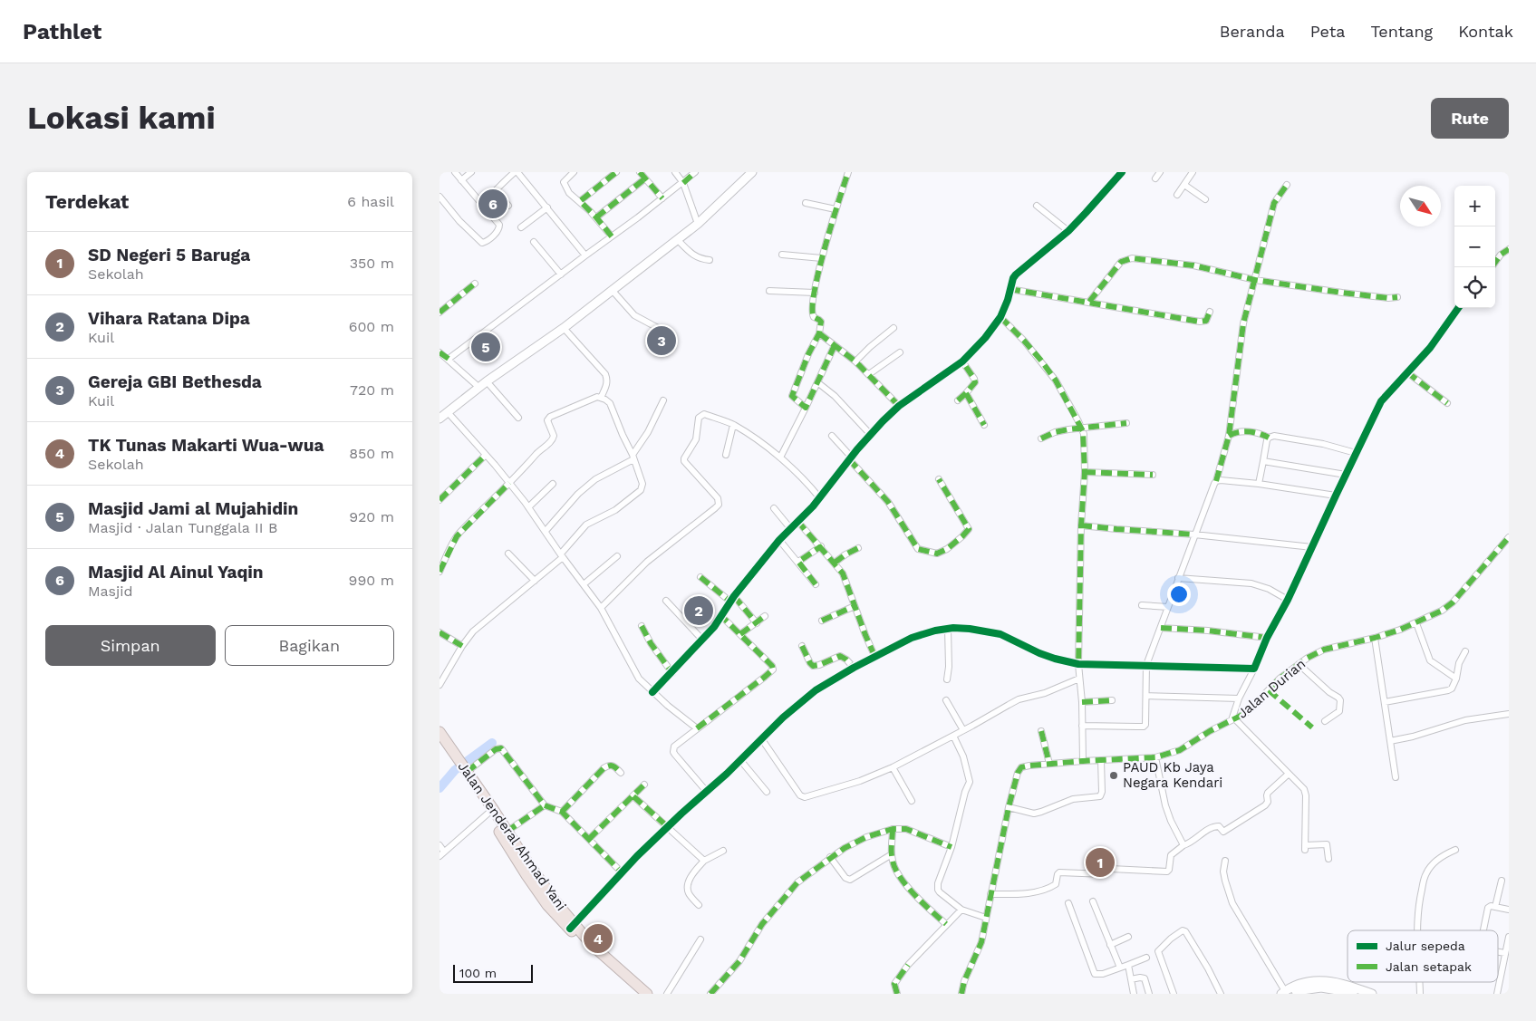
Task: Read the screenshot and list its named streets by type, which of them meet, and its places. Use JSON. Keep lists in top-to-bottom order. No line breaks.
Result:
{"streets":{"highway":["Jalan Jenderal Ahmad Yani"],"street":["Jalan Durian"]},"places":["PAUD Kb Jaya Negara Kendari"],"legend":["Jalur sepeda","Jalan setapak"],"scale_bar":"100 m","north":"bottom right","page":{"header":"Pathlet","nav":["Beranda","Peta","Tentang","Kontak"],"buttons":["Rute",["Simpan","Bagikan"]],"title":"Lokasi kami","heading":["Terdekat","6 hasil"],"map_buttons":["+","−"],"pins":["6","3","5","2","1","4"],"list":[{"mark":"1","name":"SD Negeri 5 Baruga","note":"Sekolah","value":"350 m"},{"mark":"2","name":"Vihara Ratana Dipa","note":"Kuil","value":"600 m"},{"mark":"3","name":"Gereja GBI Bethesda","note":"Kuil","value":"720 m"},{"mark":"4","name":"TK Tunas Makarti Wua-wua","note":"Sekolah","value":"850 m"},{"mark":"5","name":"Masjid Jami al Mujahidin","note":"Masjid · Jalan Tunggala II B","value":"920 m"},{"mark":"6","name":"Masjid Al Ainul Yaqin","note":"Masjid","value":"990 m"}],"scale":"100 m"}}
